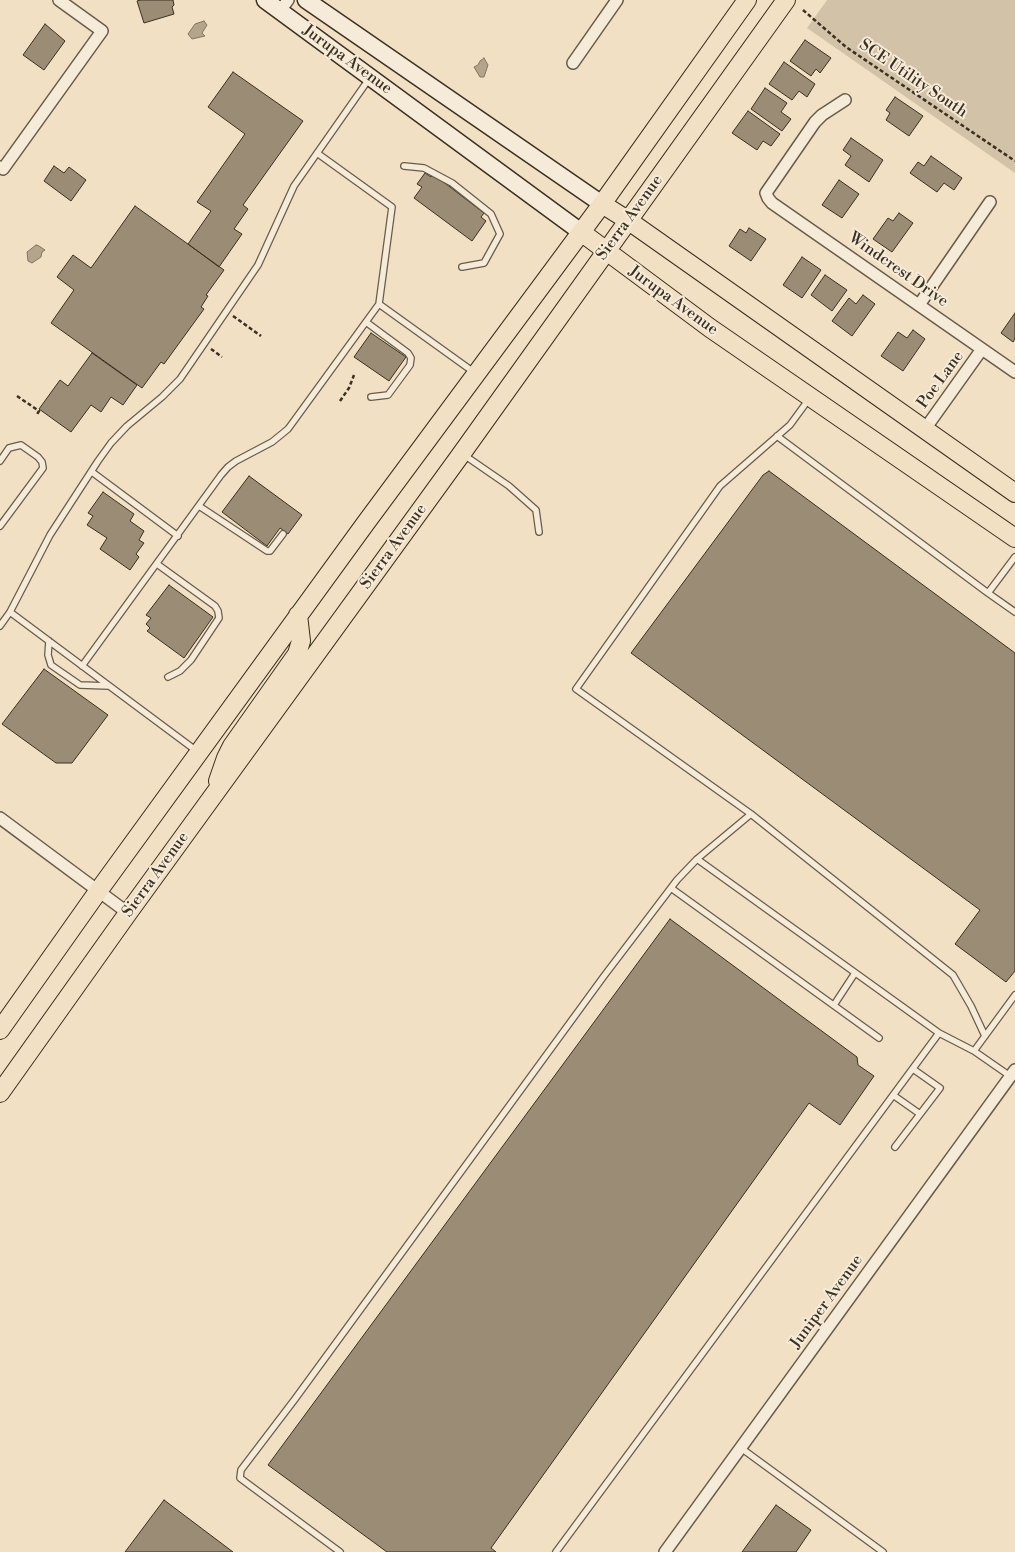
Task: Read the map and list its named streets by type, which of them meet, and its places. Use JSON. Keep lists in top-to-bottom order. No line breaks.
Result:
{"streets":{"main road":["Jurupa Avenue","Sierra Avenue"],"street":["Windcrest Drive","Poe Lane","Juniper Avenue"],"path":["SCE Utility South"]},"crossings":[["Jurupa Avenue","Sierra Avenue"],["Jurupa Avenue","Poe Lane"],["Windcrest Drive","Poe Lane"]]}
